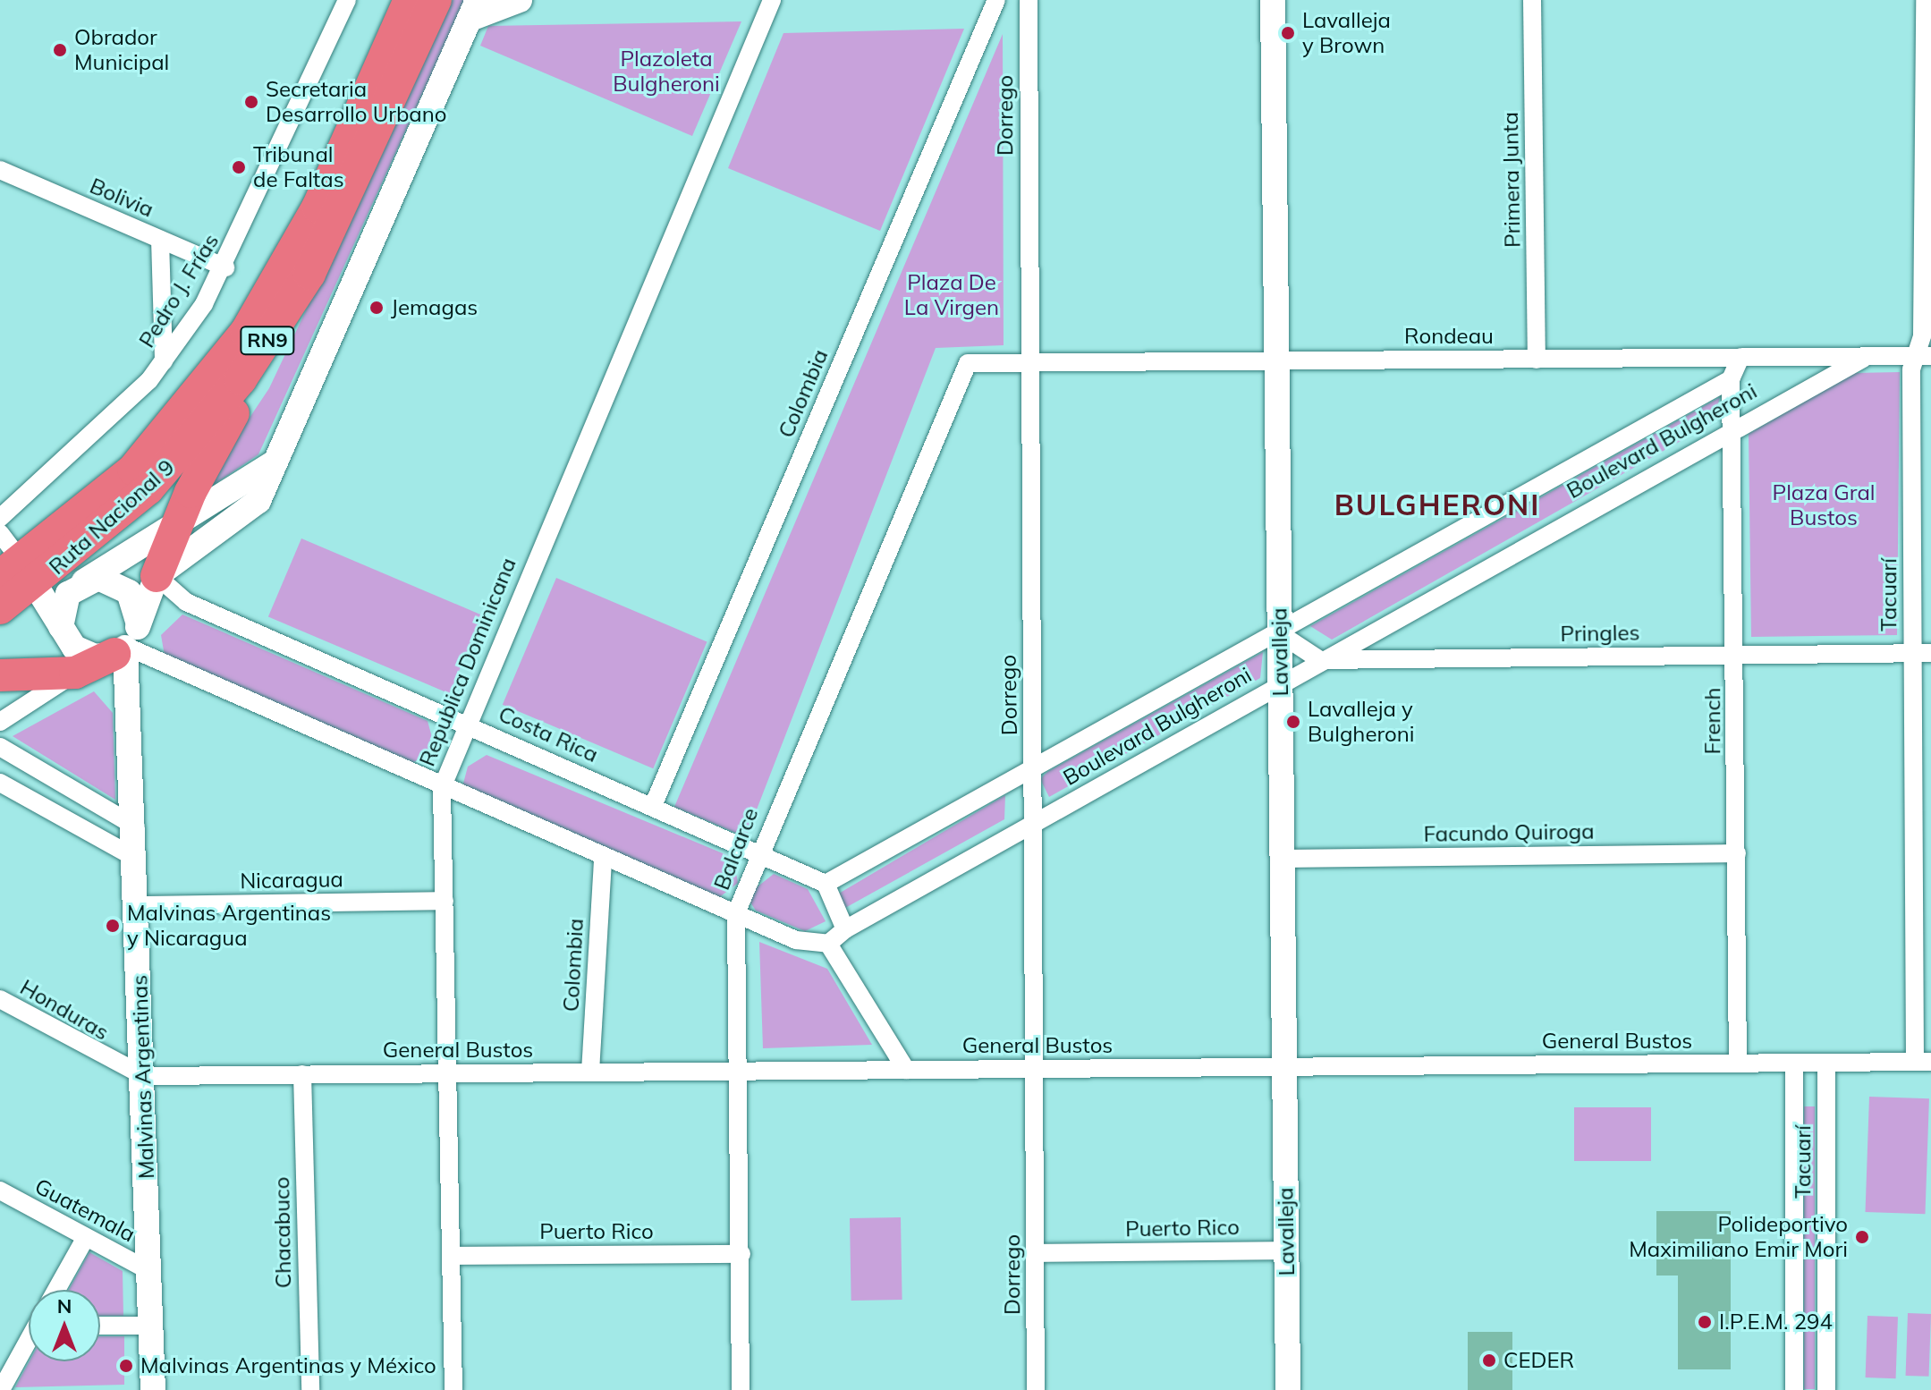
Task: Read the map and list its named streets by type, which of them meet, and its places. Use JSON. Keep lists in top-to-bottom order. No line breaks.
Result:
{"streets":{"highway":["RN9","Ruta Nacional 9"],"street":["Dorrego","Primera Junta","Bolivia","Pedro J. Frías","Rondeau","Colombia","Boulevard Bulgheroni","Tacuarí","Pringles","Lavalleja","Republica Dominicana","French","Costa Rica","Facundo Quiroga","Balcarce","Nicaragua","Honduras","General Bustos","Malvinas Argentinas","Guatemala","Puerto Rico","Chacabuco"]},"crossings":[["Dorrego","Rondeau"],["Dorrego","Boulevard Bulgheroni"],["Dorrego","General Bustos"],["Dorrego","Puerto Rico"],["Primera Junta","Rondeau"],["Bolivia","Pedro J. Frías"],["Rondeau","Boulevard Bulgheroni"],["Rondeau","Tacuarí"],["Rondeau","Lavalleja"],["Rondeau","Balcarce"],["Colombia","Costa Rica"],["Colombia","General Bustos"],["Boulevard Bulgheroni","Pringles"],["Boulevard Bulgheroni","Lavalleja"],["Boulevard Bulgheroni","French"],["Boulevard Bulgheroni","Costa Rica"],["Tacuarí","Pringles"],["Tacuarí","General Bustos"],["Pringles","French"],["Lavalleja","Facundo Quiroga"],["Lavalleja","General Bustos"],["Lavalleja","Puerto Rico"],["Republica Dominicana","Costa Rica"],["Republica Dominicana","Nicaragua"],["Republica Dominicana","General Bustos"],["Republica Dominicana","Puerto Rico"],["French","Facundo Quiroga"],["French","General Bustos"],["Costa Rica","Balcarce"],["Costa Rica","Malvinas Argentinas"],["Balcarce","General Bustos"],["Balcarce","Puerto Rico"],["Nicaragua","Malvinas Argentinas"],["Honduras","General Bustos"],["Honduras","Malvinas Argentinas"],["General Bustos","Malvinas Argentinas"],["General Bustos","Chacabuco"],["Malvinas Argentinas","Guatemala"]],"districts":["BULGHERONI"],"parks":["Plazoleta Bulgheroni","Plaza De La Virgen","Plaza Gral Bustos"],"places":["Lavalleja y Brown","Obrador Municipal","Secretaria Desarrollo Urbano","Tribunal de Faltas","Jemagas","Lavalleja y Bulgheroni","Malvinas Argentinas y Nicaragua","Polideportivo Maximiliano Emir Mori","I.P.E.M. 294","CEDER","Malvinas Argentinas y México"],"north":"top"}
